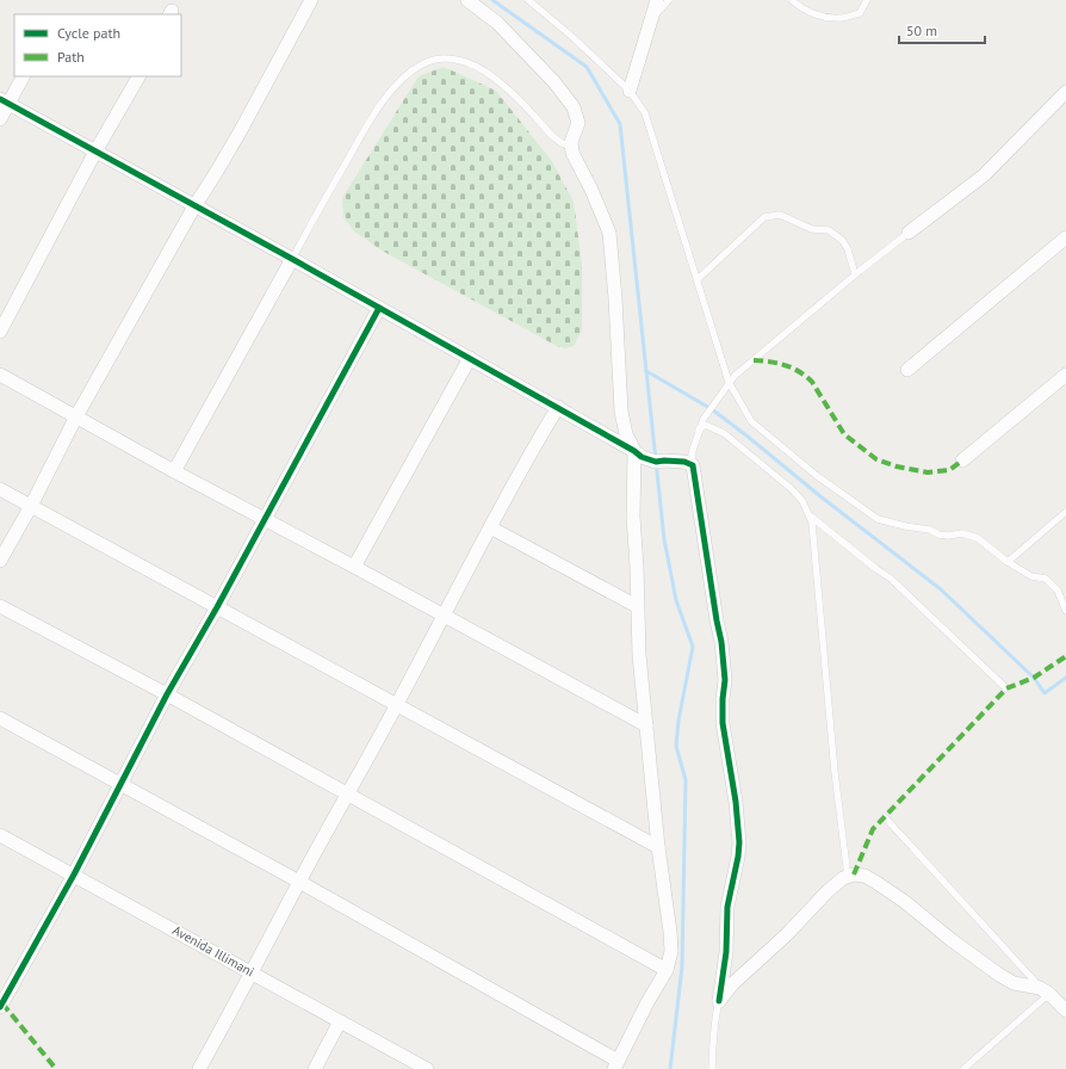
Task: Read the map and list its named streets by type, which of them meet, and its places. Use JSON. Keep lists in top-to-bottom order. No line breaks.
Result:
{"streets":{"street":["Avenida Illimani"]},"legend":["Cycle path","Path"],"scale_bar":"50 m"}
